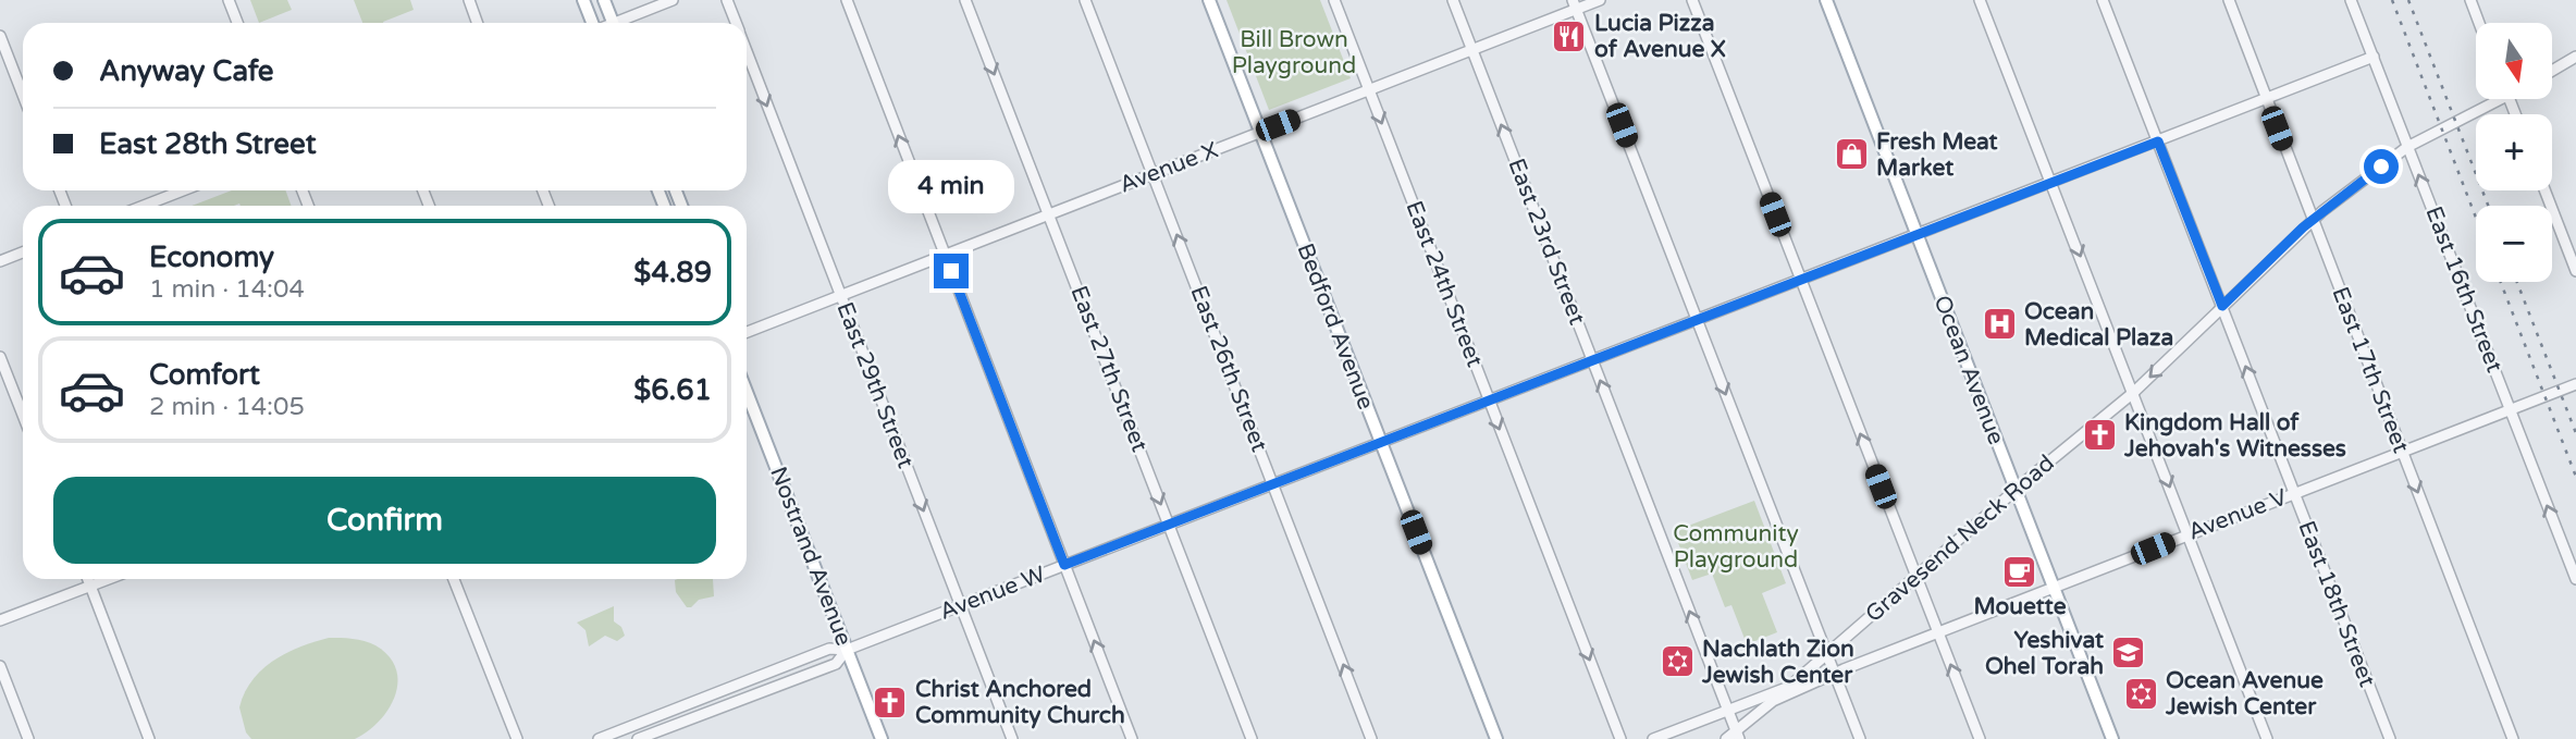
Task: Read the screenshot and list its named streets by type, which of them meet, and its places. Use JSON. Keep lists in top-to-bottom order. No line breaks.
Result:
{"streets":{"main road":["Bedford Avenue","Ocean Avenue","Nostrand Avenue"],"street":["Avenue X","East 23rd Street","East 24th Street","East 16th Street","East 27th Street","East 26th Street","East 17th Street","East 29th Street","Avenue V","Gravesend Neck Road","Avenue W","East 18th Street"]},"crossings":[["Avenue X","East 23rd Street"],["Avenue X","East 24th Street"],["Avenue X","Bedford Avenue"],["Avenue X","East 27th Street"],["Avenue X","East 26th Street"],["Avenue X","East 29th Street"],["East 23rd Street","Avenue V"],["East 23rd Street","Gravesend Neck Road"],["East 23rd Street","Avenue W"],["East 24th Street","Avenue W"],["East 16th Street","Avenue V"],["East 16th Street","Gravesend Neck Road"],["East 16th Street","Avenue W"],["Bedford Avenue","Avenue W"],["East 27th Street","Avenue W"],["East 26th Street","Avenue W"],["Ocean Avenue","Avenue V"],["Ocean Avenue","Gravesend Neck Road"],["Ocean Avenue","Avenue W"],["East 17th Street","Avenue V"],["East 17th Street","Gravesend Neck Road"],["East 17th Street","Avenue W"],["East 29th Street","Avenue W"],["Avenue V","East 18th Street"],["Gravesend Neck Road","East 18th Street"],["Nostrand Avenue","Avenue W"],["Avenue W","East 18th Street"]],"one_way":["East 23rd Street","East 24th Street","East 16th Street","East 27th Street","East 26th Street","East 17th Street","East 29th Street"],"parks":["Bill Brown Playground","Community Playground"],"places":{"restaurant":["Lucia Pizza of Avenue X"],"shop":["Fresh Meat Market"],"hospital":["Ocean Medical Plaza"],"church":["Kingdom Hall of Jehovah's Witnesses","Christ Anchored Community Church"],"cafe":["Mouette"],"school or university":["Yeshivat Ohel Torah"],"synagogue":["Nachlath Zion Jewish Center","Ocean Avenue Jewish Center"]},"north":"bottom","page":{"map_buttons":["+","−"],"banner":["Anyway Cafe","East 28th Street"],"bubble":"4 min","list":[{"name":"Economy","note":"1 min · 14:04","value":"$4.89"},{"name":"Comfort","note":"2 min · 14:05","value":"$6.61"}],"buttons":"Confirm"}}
